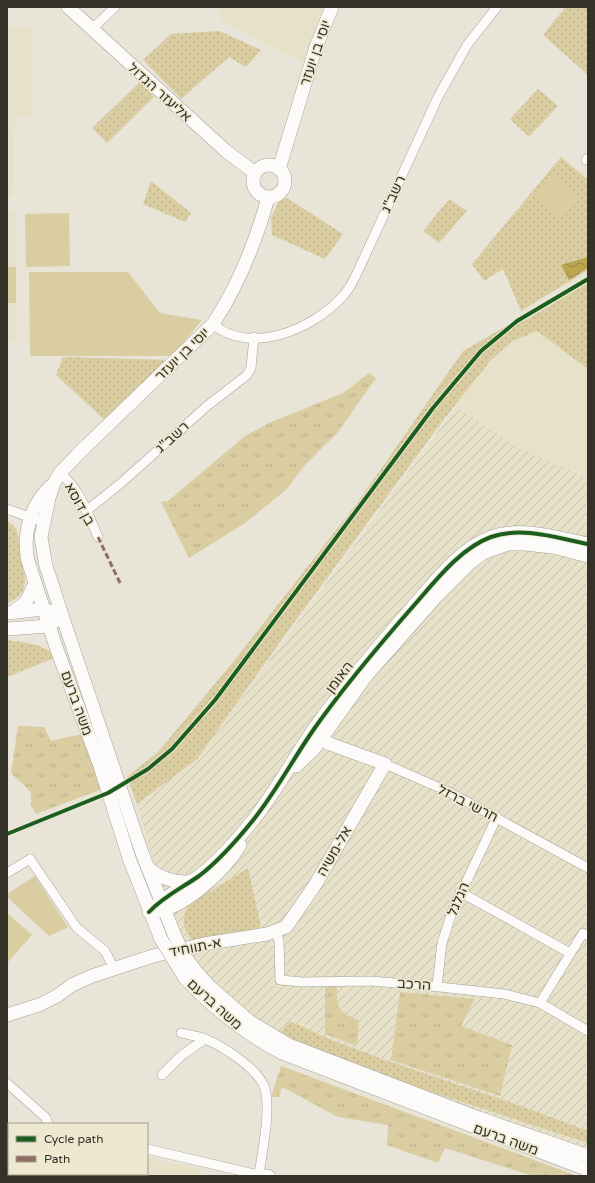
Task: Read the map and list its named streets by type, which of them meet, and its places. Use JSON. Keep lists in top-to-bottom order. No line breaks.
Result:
{"streets":{"street":["יוסי בן יועזר","אליעזר הגדול","רשב\"ג","בן דוסא","האומן","משה ברעם","חרשי ברזל","אל-משיה","הגלגל","א-תווחיד","הרכב"]},"crossings":[["יוסי בן יועזר","אליעזר הגדול"],["יוסי בן יועזר","רשב\"ג"],["יוסי בן יועזר","בן דוסא"],["יוסי בן יועזר","משה ברעם"],["רשב\"ג","בן דוסא"],["האומן","משה ברעם"],["האומן","חרשי ברזל"],["חרשי ברזל","אל-משיה"],["חרשי ברזל","הגלגל"],["אל-משיה","א-תווחיד"],["אל-משיה","הרכב"],["הגלגל","הרכב"],["א-תווחיד","הרכב"]],"legend":["Cycle path","Path"]}
